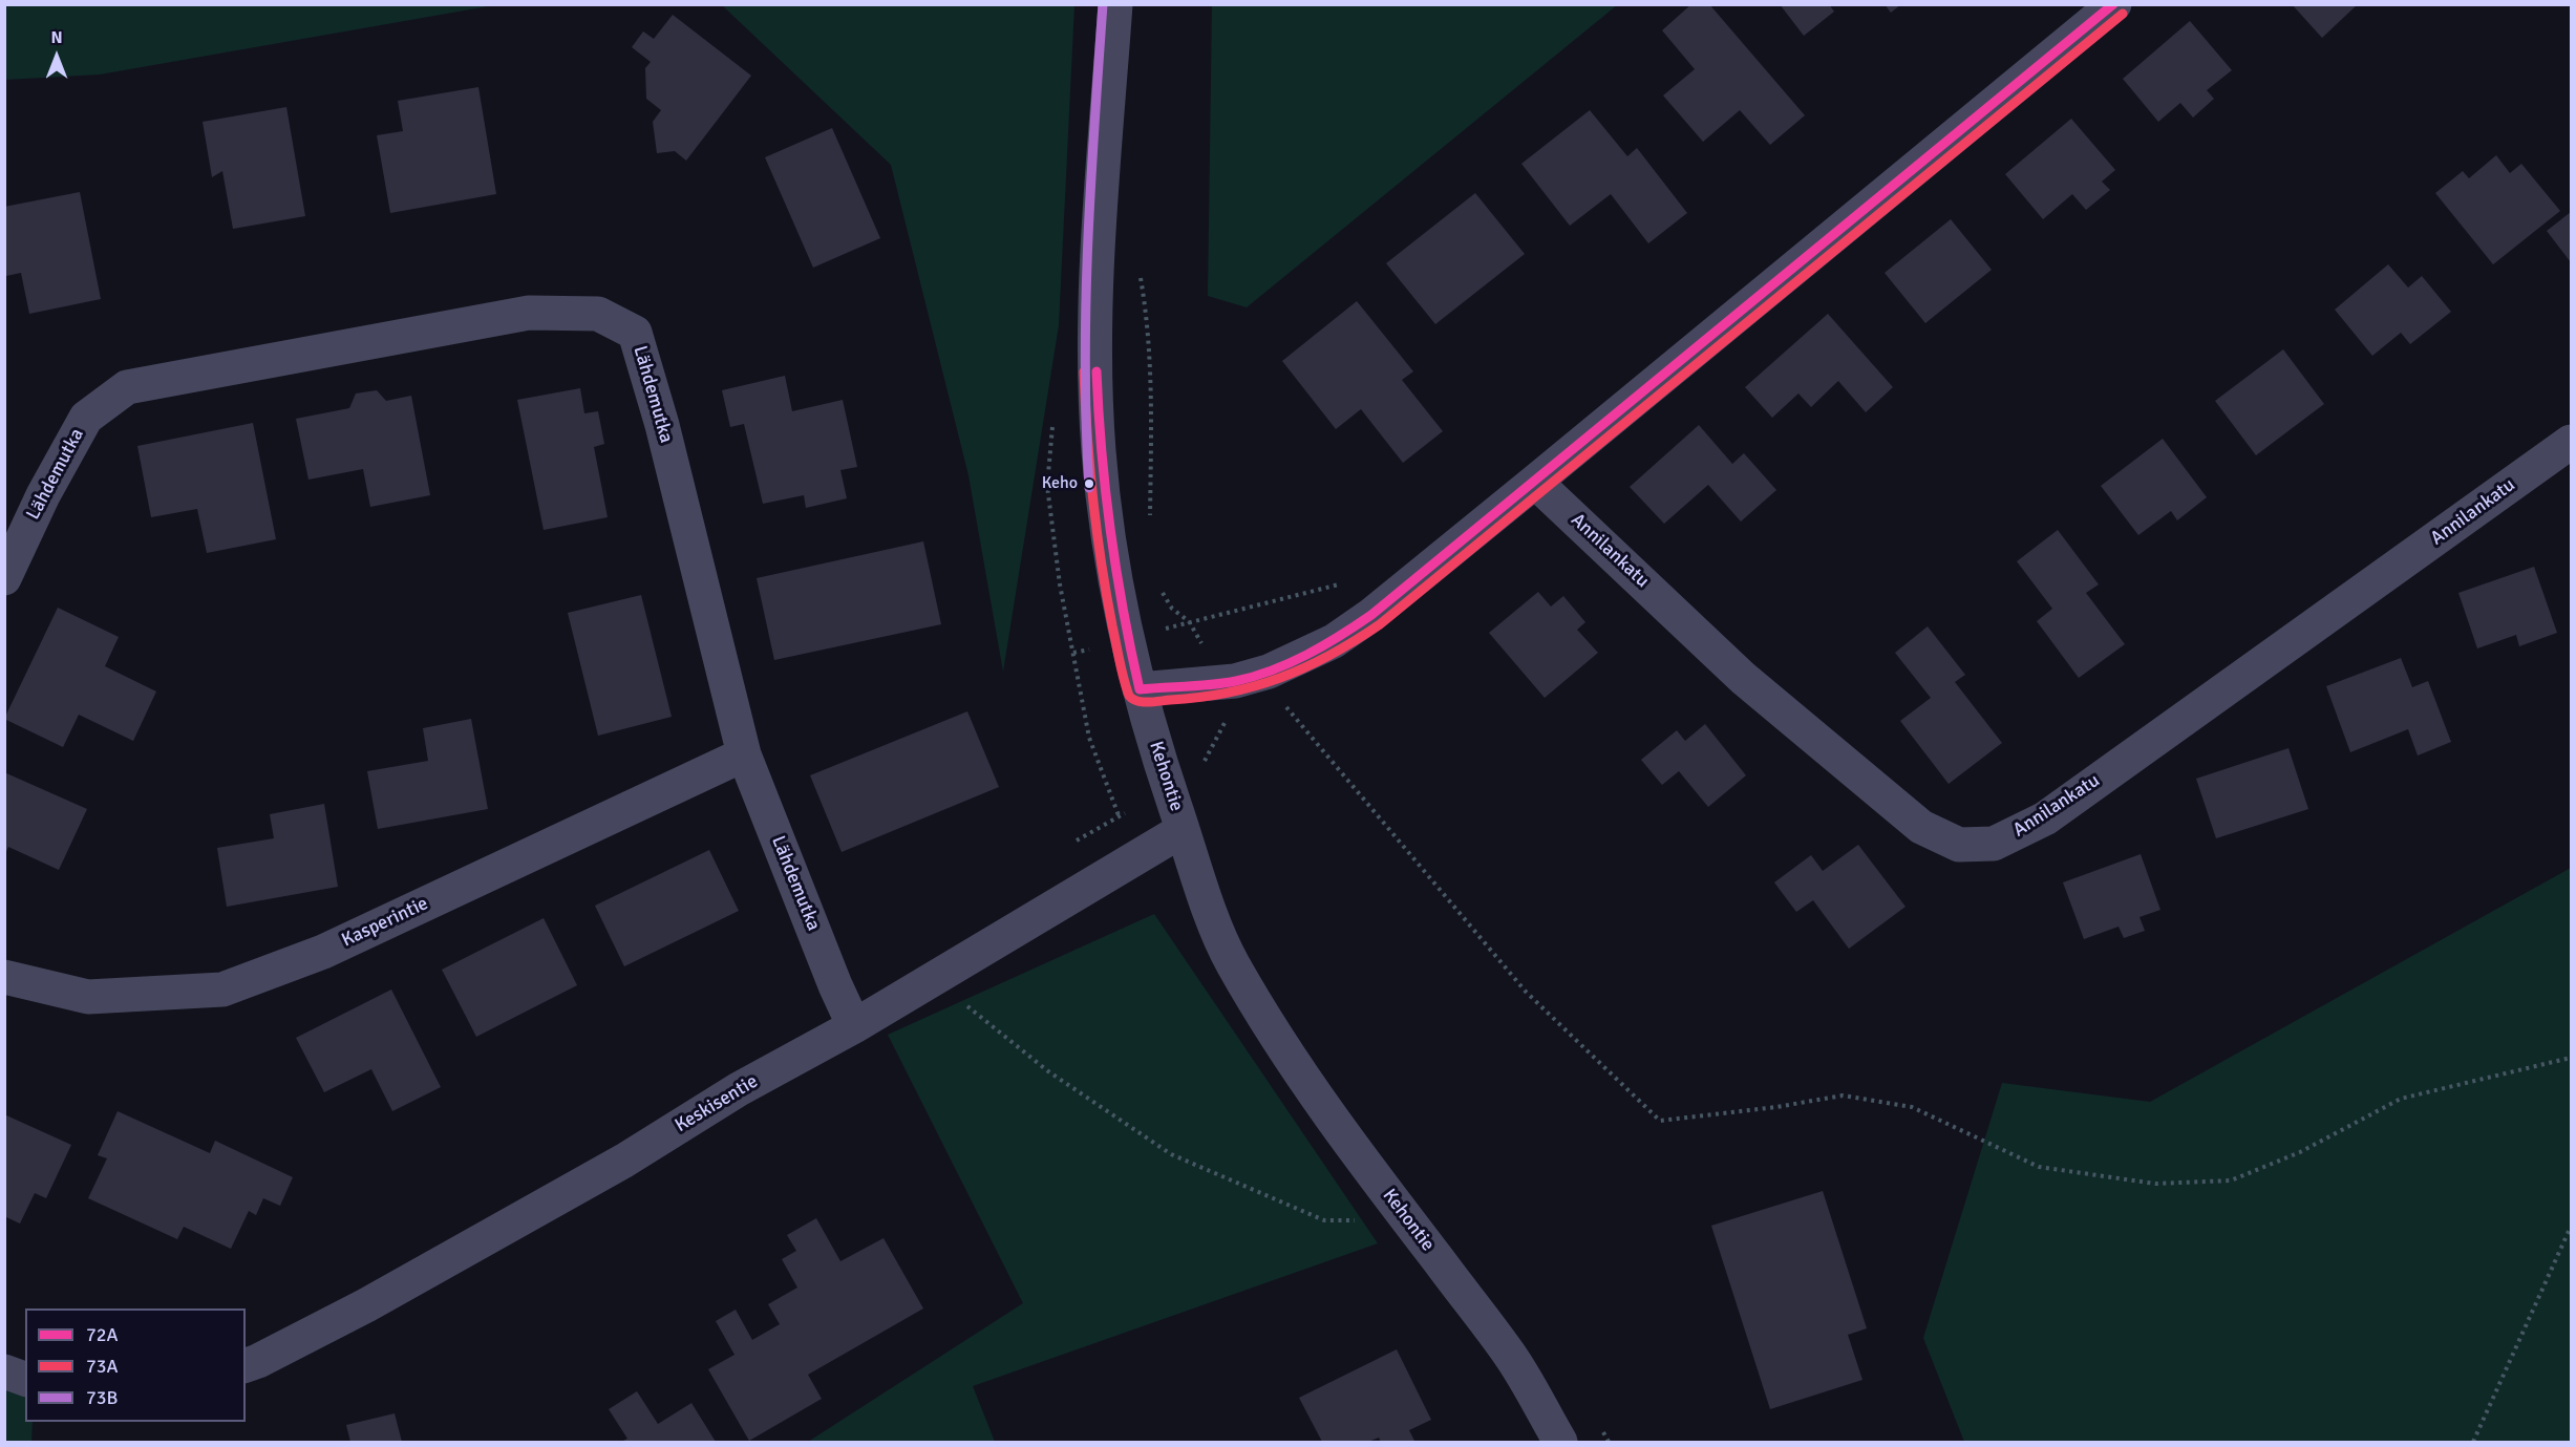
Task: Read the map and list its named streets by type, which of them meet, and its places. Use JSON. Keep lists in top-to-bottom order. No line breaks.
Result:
{"streets":{"street":["Lähdemutka","Annilankatu","Kehontie","Kasperintie","Keskisentie"]},"crossings":[["Lähdemutka","Kasperintie"],["Lähdemutka","Keskisentie"],["Kehontie","Keskisentie"]],"places":["Keho"],"lines":["transit line 72A","transit line 73B","transit line 73A"],"legend":["72A","73A","73B"],"north":"top"}
